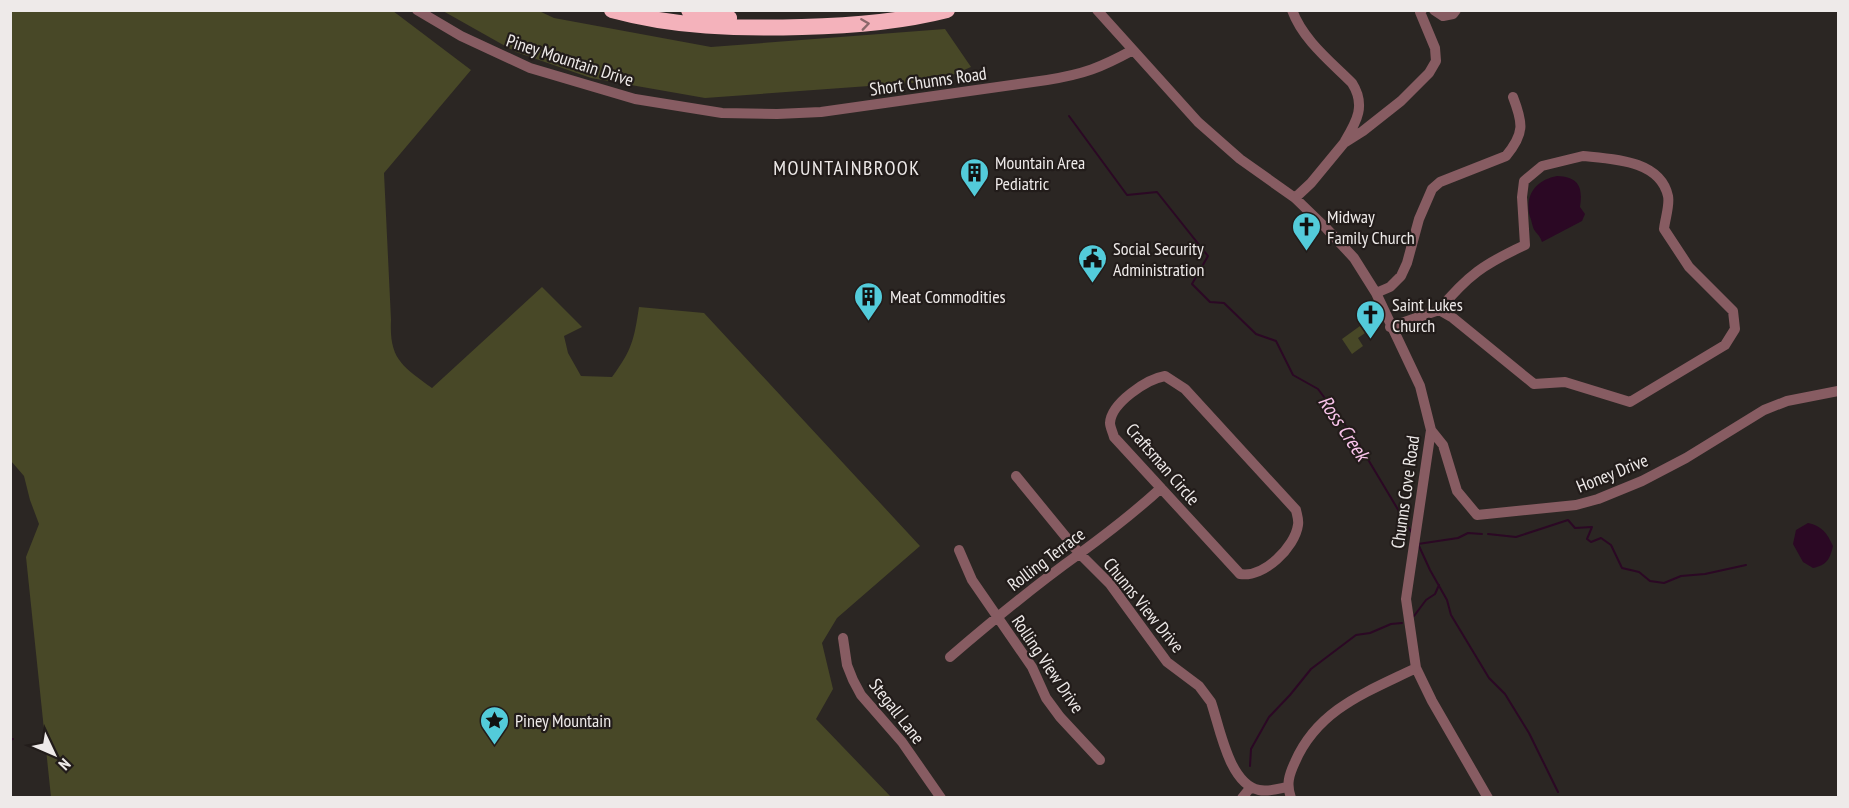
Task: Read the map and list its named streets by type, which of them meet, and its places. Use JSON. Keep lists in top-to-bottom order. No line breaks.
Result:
{"streets":{"street":["Piney Mountain Drive","Short Chunns Road","Craftsman Circle","Honey Drive","Chunns Cove Road","Rolling Terrace","Chunns View Drive","Rolling View Drive","Stegall Lane"]},"crossings":[["Piney Mountain Drive","Short Chunns Road"],["Short Chunns Road","Chunns Cove Road"],["Craftsman Circle","Rolling Terrace"],["Honey Drive","Chunns Cove Road"],["Rolling Terrace","Chunns View Drive"],["Rolling Terrace","Rolling View Drive"]],"districts":["MOUNTAINBROOK"],"water":["Ross Creek"],"places":{"building":["Mountain Area Pediatric","Meat Commodities"],"church":["Midway Family Church","Saint Lukes Church"],"public building":["Social Security Administration"],"place":["Piney Mountain"]},"north":"bottom right"}
